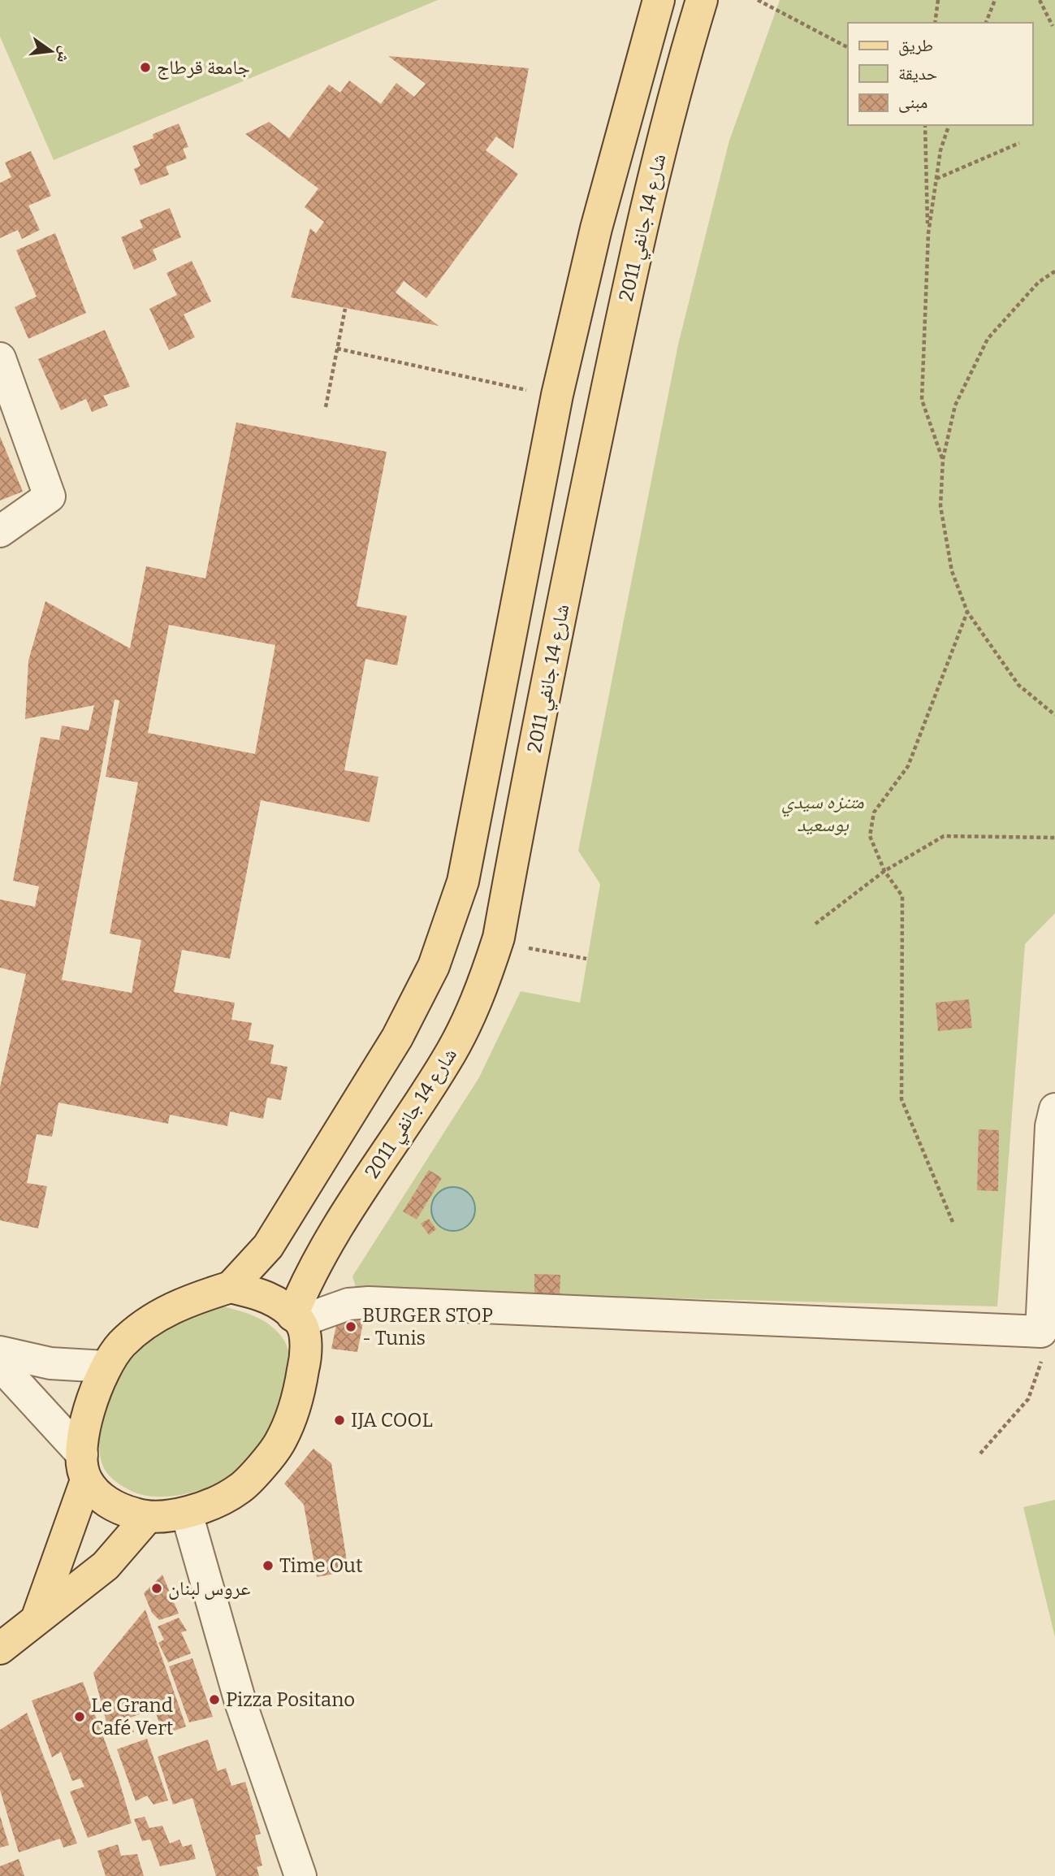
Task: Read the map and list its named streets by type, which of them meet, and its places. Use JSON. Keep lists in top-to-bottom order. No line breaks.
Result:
{"streets":{"main road":["شارع 14 جانفي 2011"]},"parks":["متنزه سيدي بوسعيد"],"places":["جامعة قرطاج","BURGER STOP - Tunis","IJA COOL","Time Out","عروس لبنان","Pizza Positano","Le Grand Café Vert"],"legend":["طريق","حديقة","مبنى"],"north":"right"}
